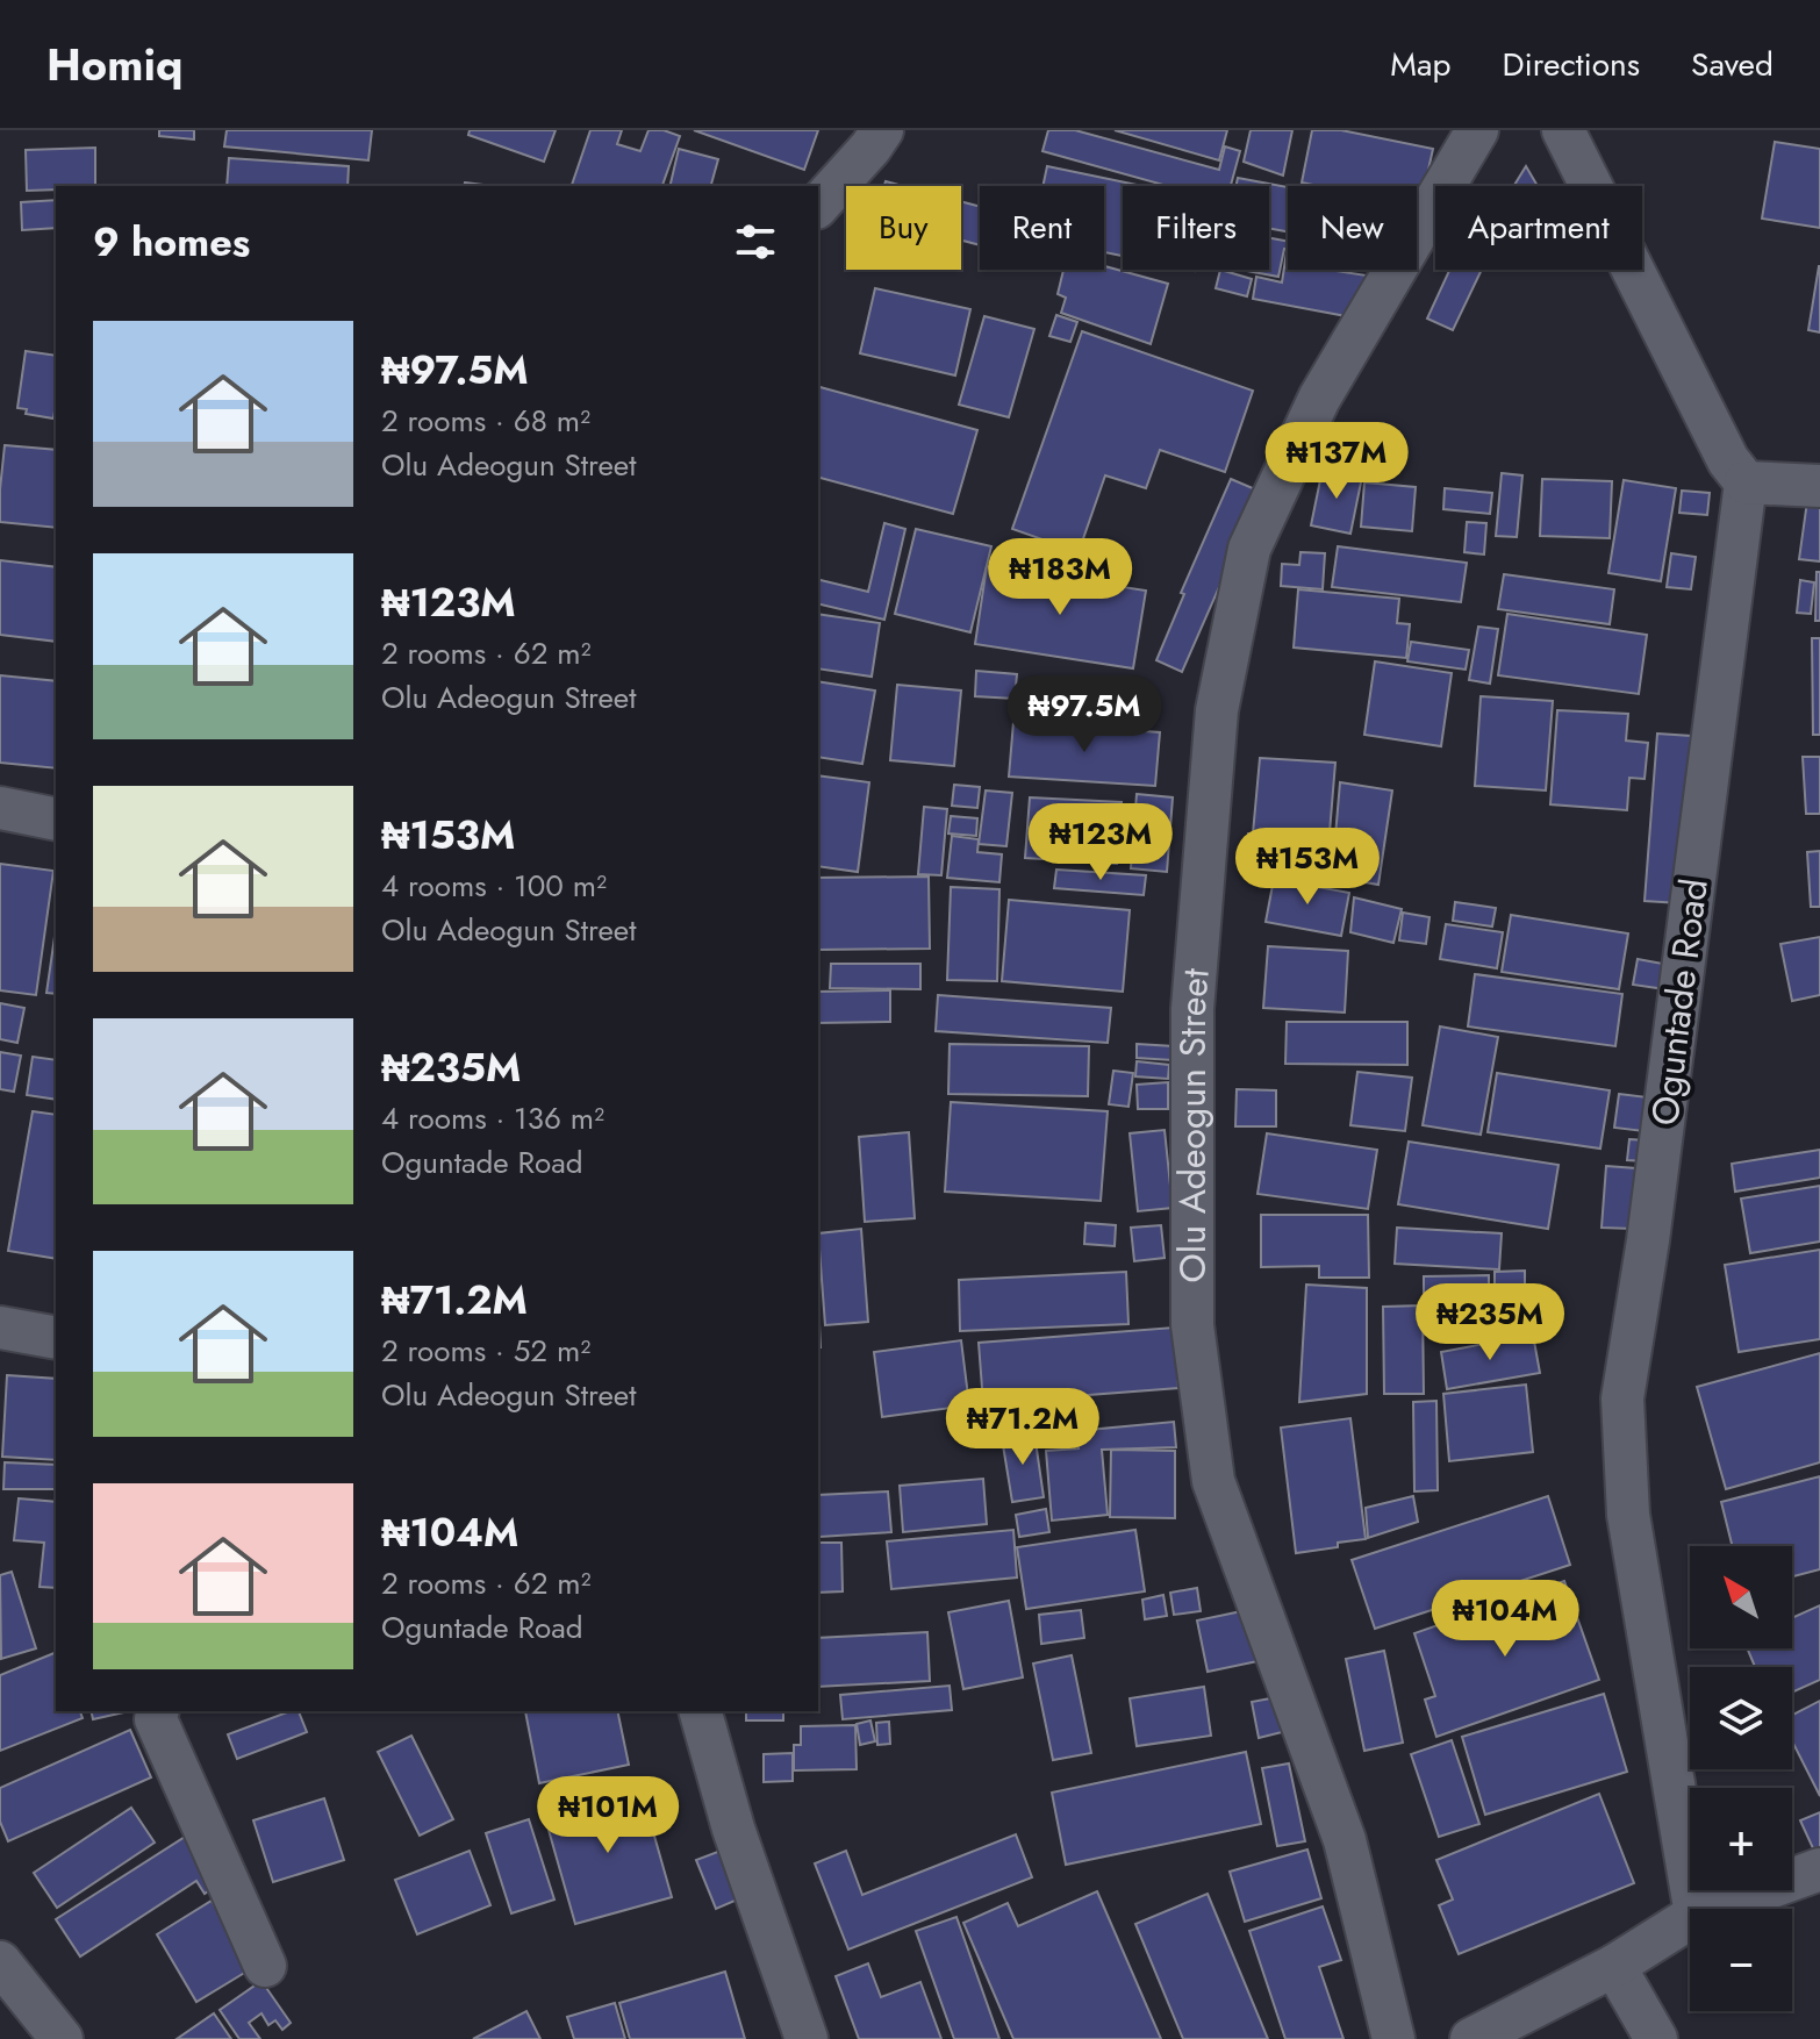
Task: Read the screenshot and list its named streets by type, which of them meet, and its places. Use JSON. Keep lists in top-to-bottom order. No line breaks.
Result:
{"streets":{"street":["Oguntade Road","Olu Adeogun Street"]},"north":"top left","page":{"header":"Homiq","nav":["Map","Directions","Saved"],"chip":["Buy","Rent","Filters","New","Apartment"],"heading":"9 homes","list":[{"name":"₦97.5M","note":"2 rooms · 68 m² · Olu Adeogun Street"},{"name":"₦123M","note":"2 rooms · 62 m² · Olu Adeogun Street"},{"name":"₦153M","note":"4 rooms · 100 m² · Olu Adeogun Street"},{"name":"₦235M","note":"4 rooms · 136 m² · Oguntade Road"},{"name":"₦71.2M","note":"2 rooms · 52 m² · Olu Adeogun Street"},{"name":"₦104M","note":"2 rooms · 62 m² · Oguntade Road"}],"price":["₦137M","₦183M","₦97.5M","₦123M","₦153M","₦235M","₦71.2M","₦104M","₦101M"],"map_buttons":["+","−"]}}
